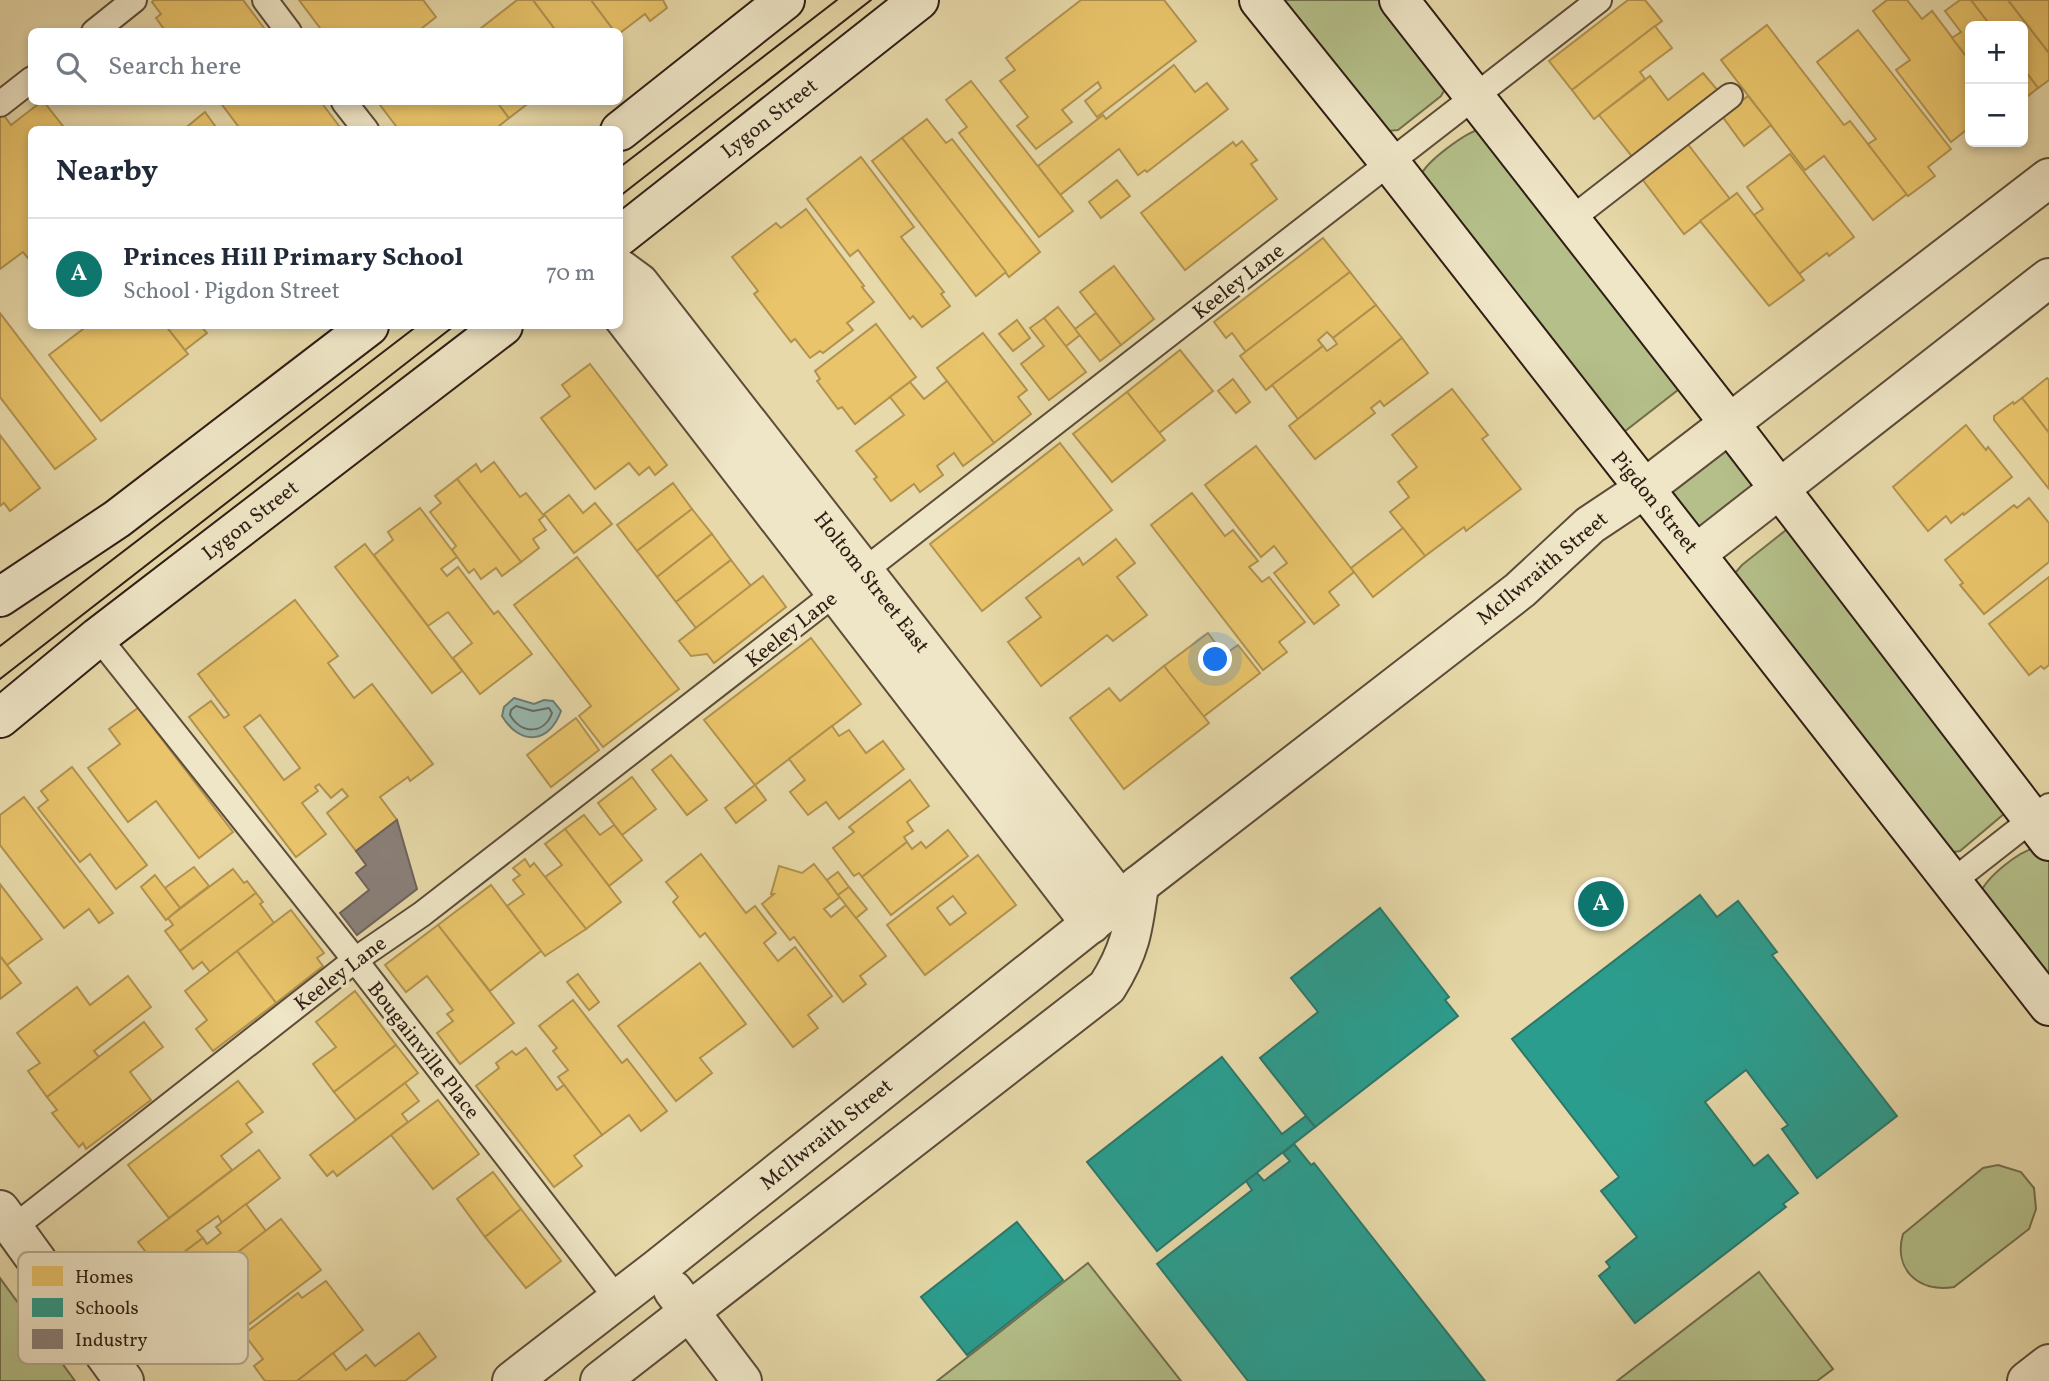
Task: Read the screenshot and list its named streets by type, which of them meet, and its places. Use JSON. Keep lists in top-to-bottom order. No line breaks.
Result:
{"streets":{"street":["Lygon Street","Pigdon Street","McIlwraith Street","Holtom Street East"],"lane":["Keeley Lane","Bougainville Place"]},"crossings":[["Lygon Street","Bougainville Place"],["Keeley Lane","Pigdon Street"],["Keeley Lane","Holtom Street East"],["Keeley Lane","Bougainville Place"],["Pigdon Street","McIlwraith Street"],["McIlwraith Street","Holtom Street East"],["McIlwraith Street","Bougainville Place"]],"legend":["Homes","Schools","Industry"],"page":{"map_buttons":["+","−"],"search":"Search here","heading":"Nearby","list":[{"mark":"A","name":"Princes Hill Primary School","note":"School · Pigdon Street","value":"70 m"}],"pins":"A"}}
